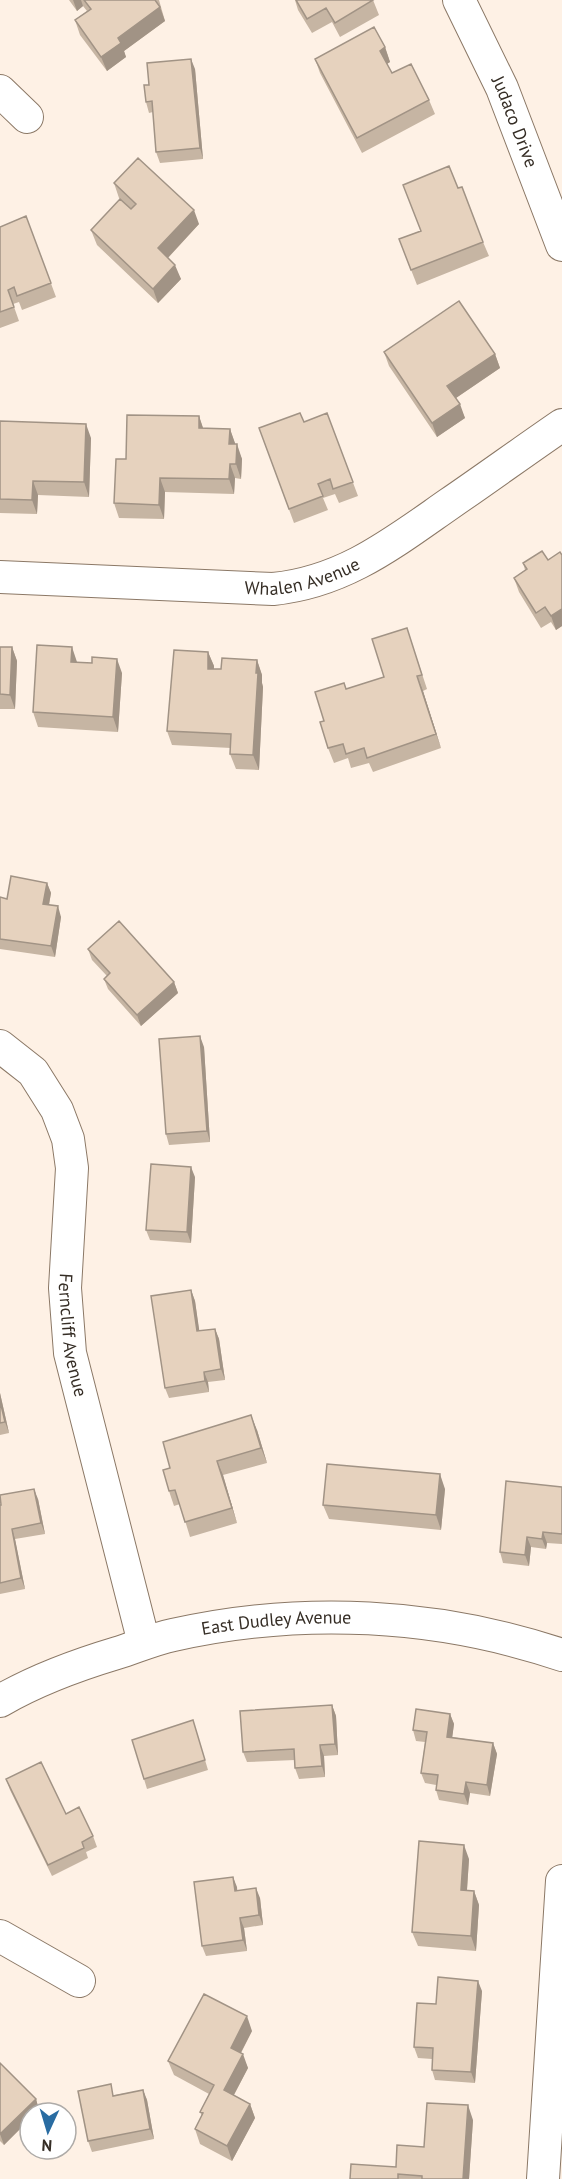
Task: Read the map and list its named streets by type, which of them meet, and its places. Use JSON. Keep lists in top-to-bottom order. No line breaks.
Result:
{"streets":{"street":["Judaco Drive","Whalen Avenue","Ferncliff Avenue","East Dudley Avenue"]},"crossings":[["Ferncliff Avenue","East Dudley Avenue"]],"north":"bottom"}
